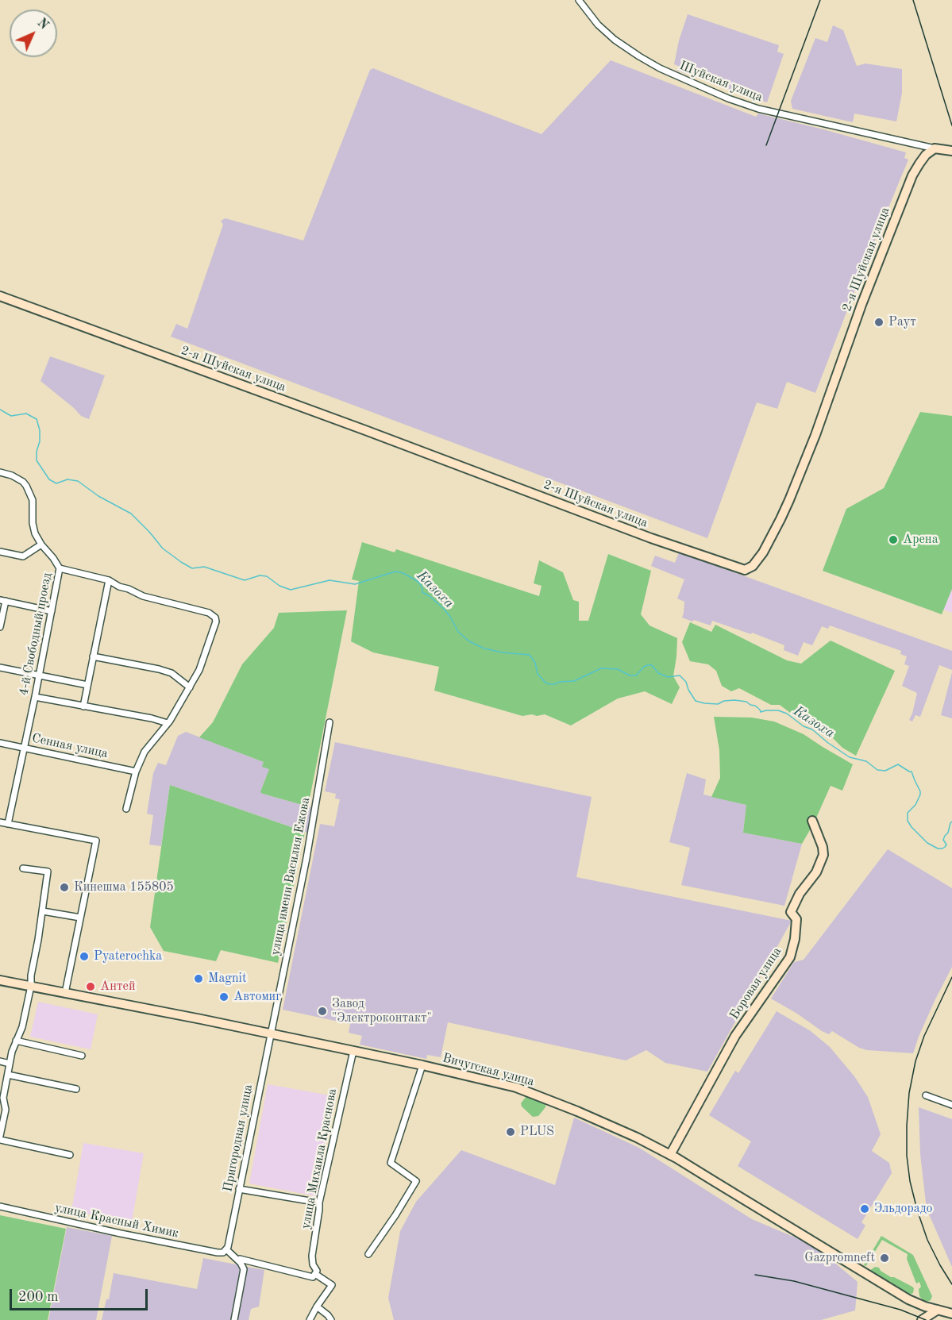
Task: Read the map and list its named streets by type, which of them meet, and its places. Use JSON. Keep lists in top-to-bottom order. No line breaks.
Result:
{"streets":{"street":["Шуйская улица","2-я Шуйская улица","4-й Свободный проезд","Сенная улица","улица имени Василия Ежова","Боровая улица","Вичугская улица","Пригородная улица","улица Михаила Краснова","улица Красный Химик"]},"crossings":[["Шуйская улица","2-я Шуйская улица"],["4-й Свободный проезд","Сенная улица"],["улица имени Василия Ежова","Вичугская улица"],["улица имени Василия Ежова","Пригородная улица"],["Боровая улица","Вичугская улица"],["Вичугская улица","Пригородная улица"],["Вичугская улица","улица Михаила Краснова"],["Пригородная улица","улица Красный Химик"]],"water":["Казоха"],"places":["Раут","Арена","Кинешма 155805","Pyaterochka","Magnit","Антей","Автомиг","Завод \"Электроконтакт\"","PLUS","Эльдорадо","Gazpromneft"],"scale_bar":"200 m","north":"top right"}
